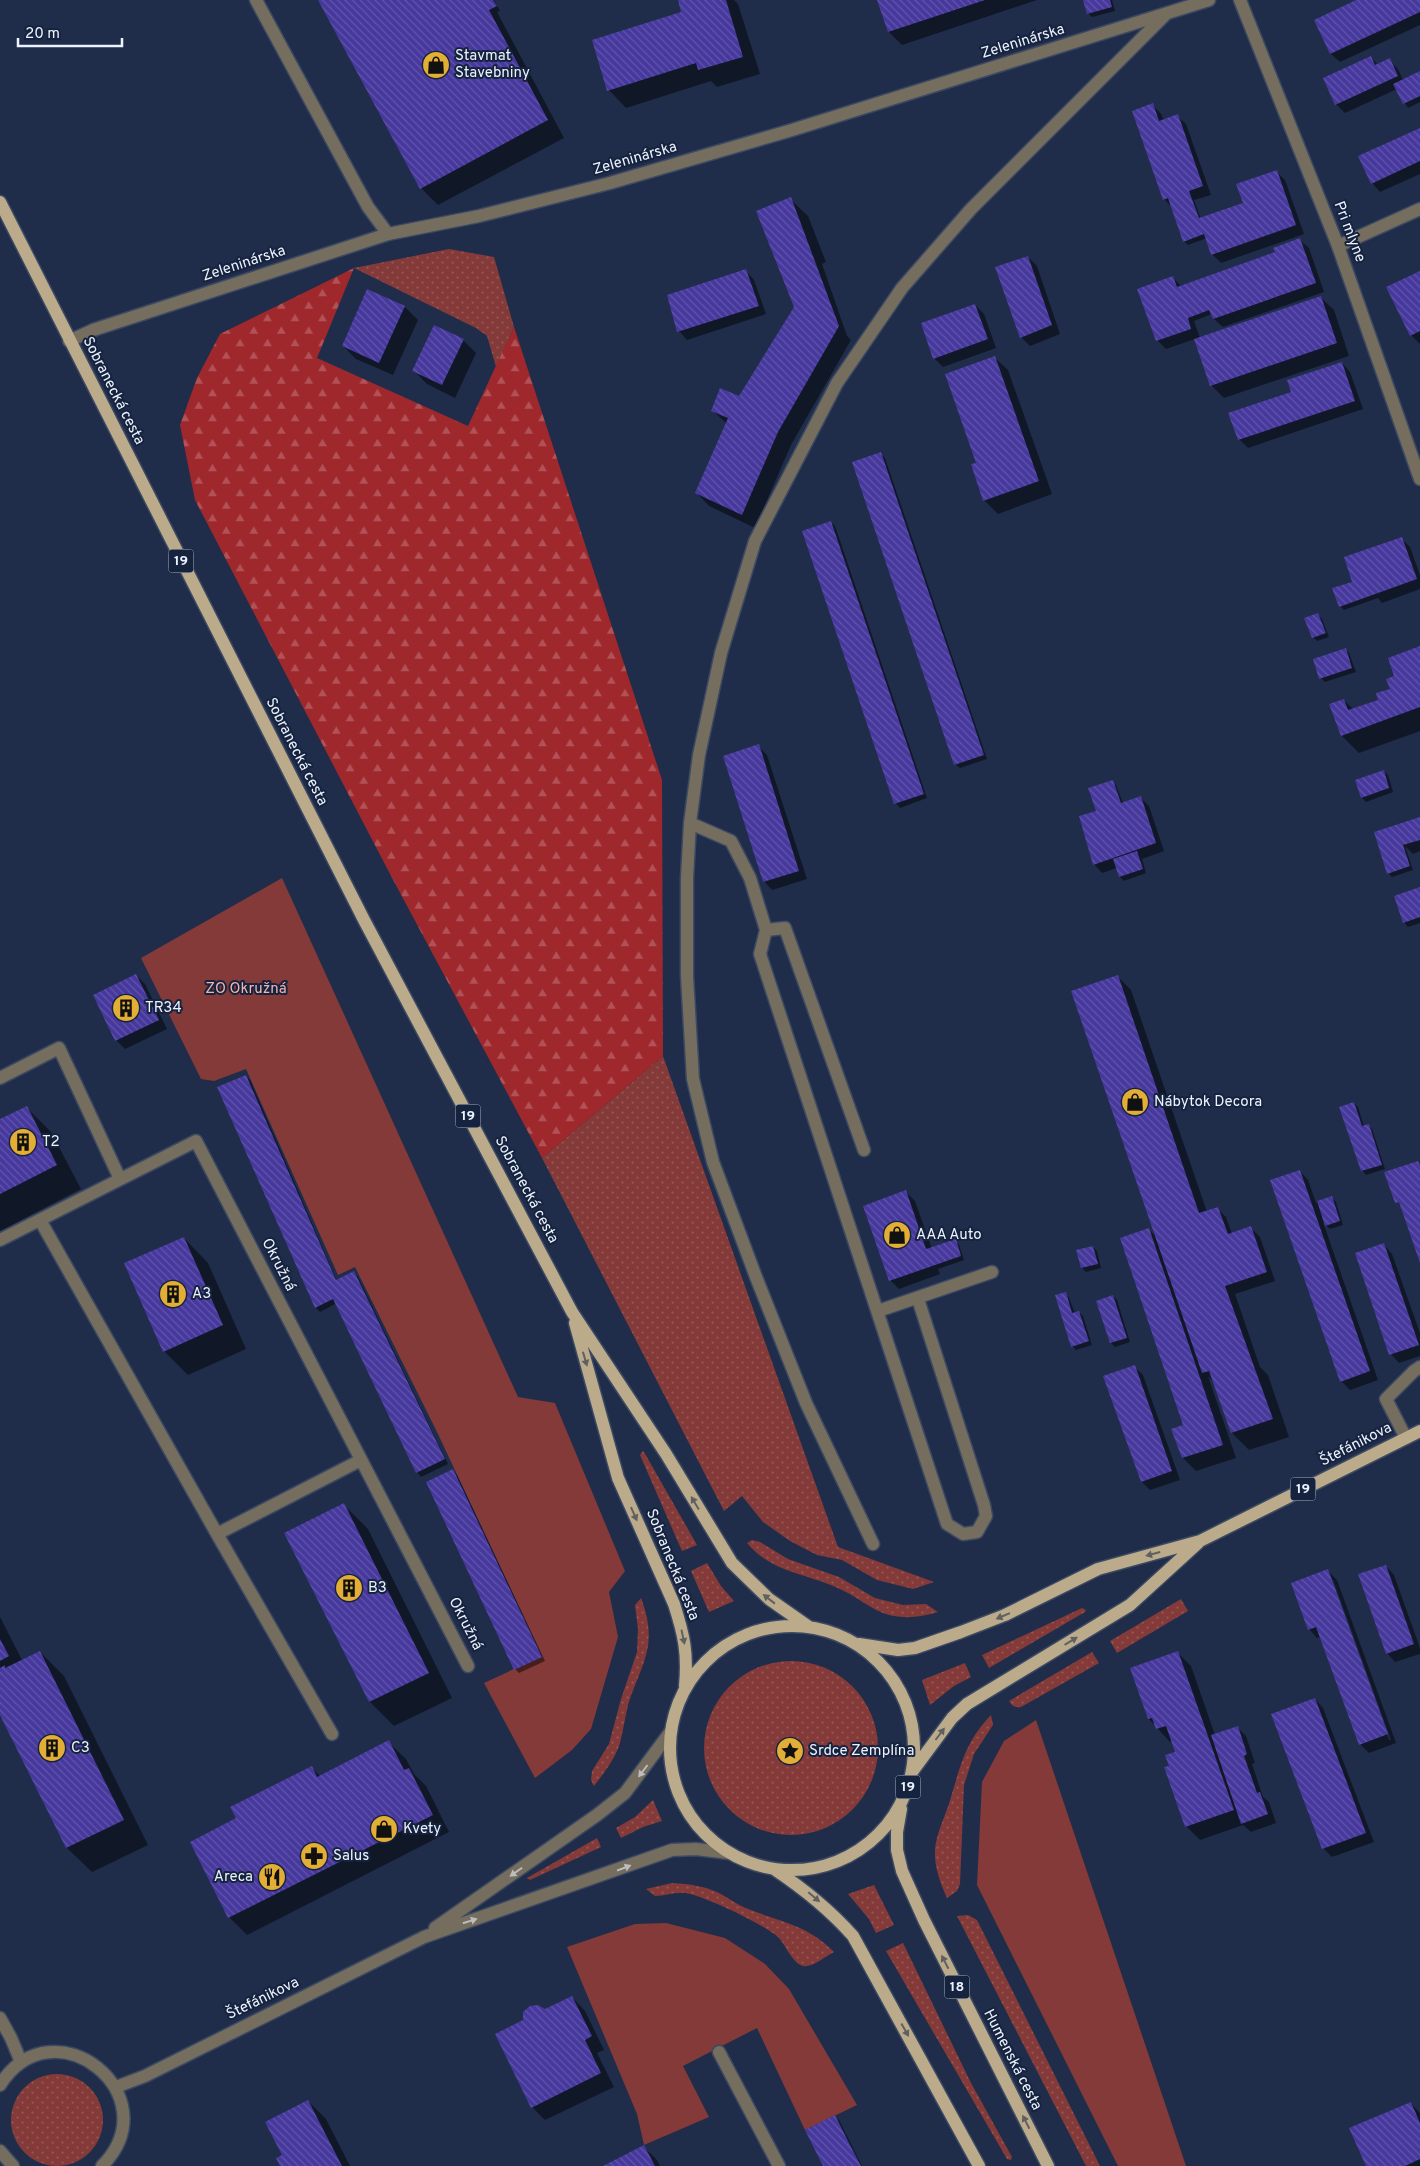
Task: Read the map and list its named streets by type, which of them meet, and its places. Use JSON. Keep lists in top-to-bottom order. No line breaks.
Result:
{"streets":{"main road":["Sobranecká cesta","19","Štefánikova","18","Humenská cesta"],"street":["Zeleninárska","Pri mlyne","Okružná"]},"crossings":[["Zeleninárska","Sobranecká cesta"],["Sobranecká cesta","19"],["19","Štefánikova"],["19","Humenská cesta"]],"parks":["ZO Okružná"],"places":{"shop":["Stavmat Stavebniny","Nábytok Decora","AAA Auto","Kvety"],"building":["TR34","T2","A3","B3","C3"],"place":["Srdce Zemplína"],"pharmacy":["Salus"],"restaurant":["Areca"]},"scale_bar":"20 m"}
